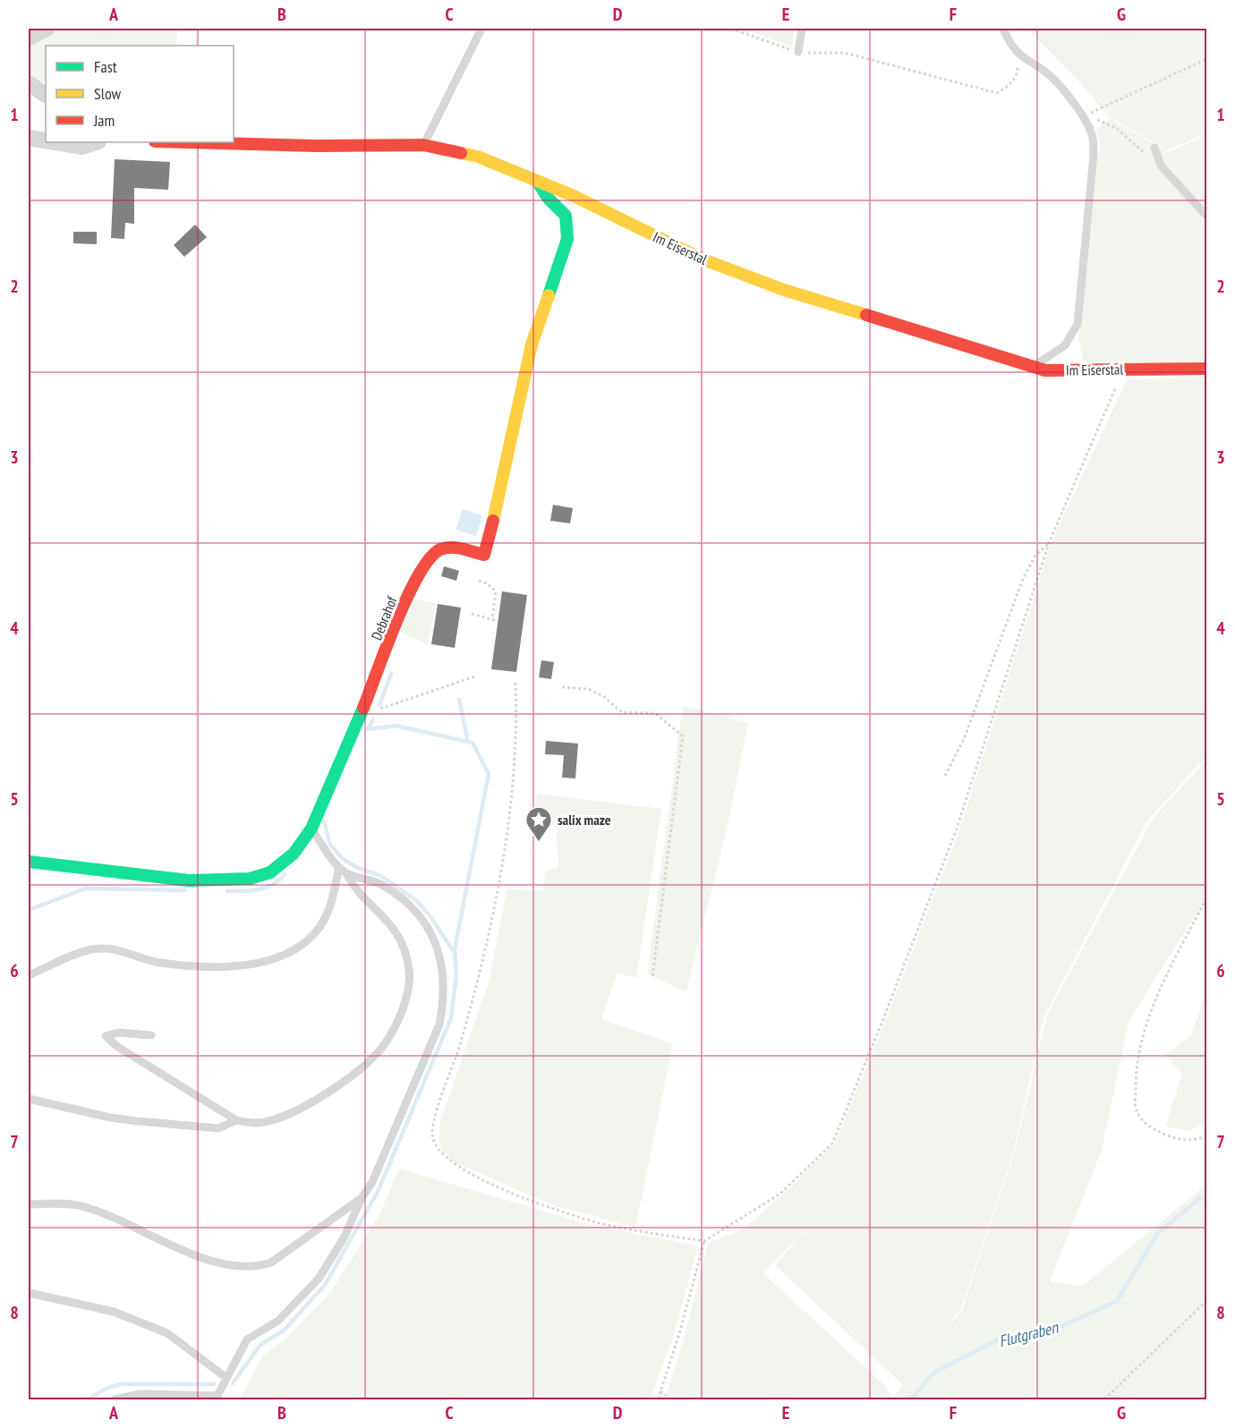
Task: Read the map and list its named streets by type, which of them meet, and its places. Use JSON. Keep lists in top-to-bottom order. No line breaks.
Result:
{"streets":{"street":["Im Eiserstal","Debrahof"]},"crossings":[["Im Eiserstal","Debrahof"]],"water":["Flutgraben"],"places":{"place":["salix maze"]},"legend":["Fast","Slow","Jam"],"grid":{"columns":["A","B","C","D","E","F","G"],"rows":["1","2","3","4","5","6","7","8"]}}
